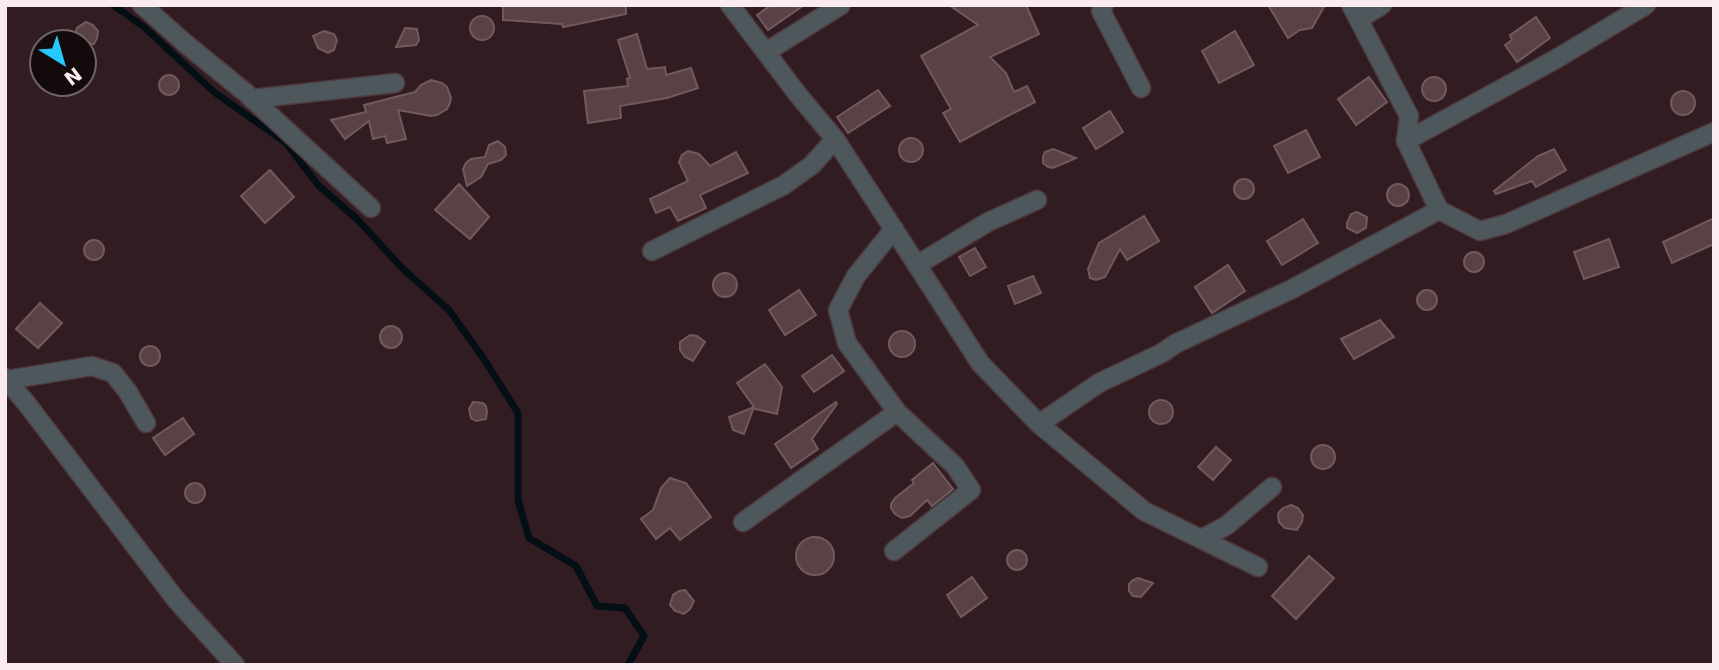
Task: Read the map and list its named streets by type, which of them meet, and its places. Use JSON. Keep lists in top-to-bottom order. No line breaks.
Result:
{"north":"bottom right"}
